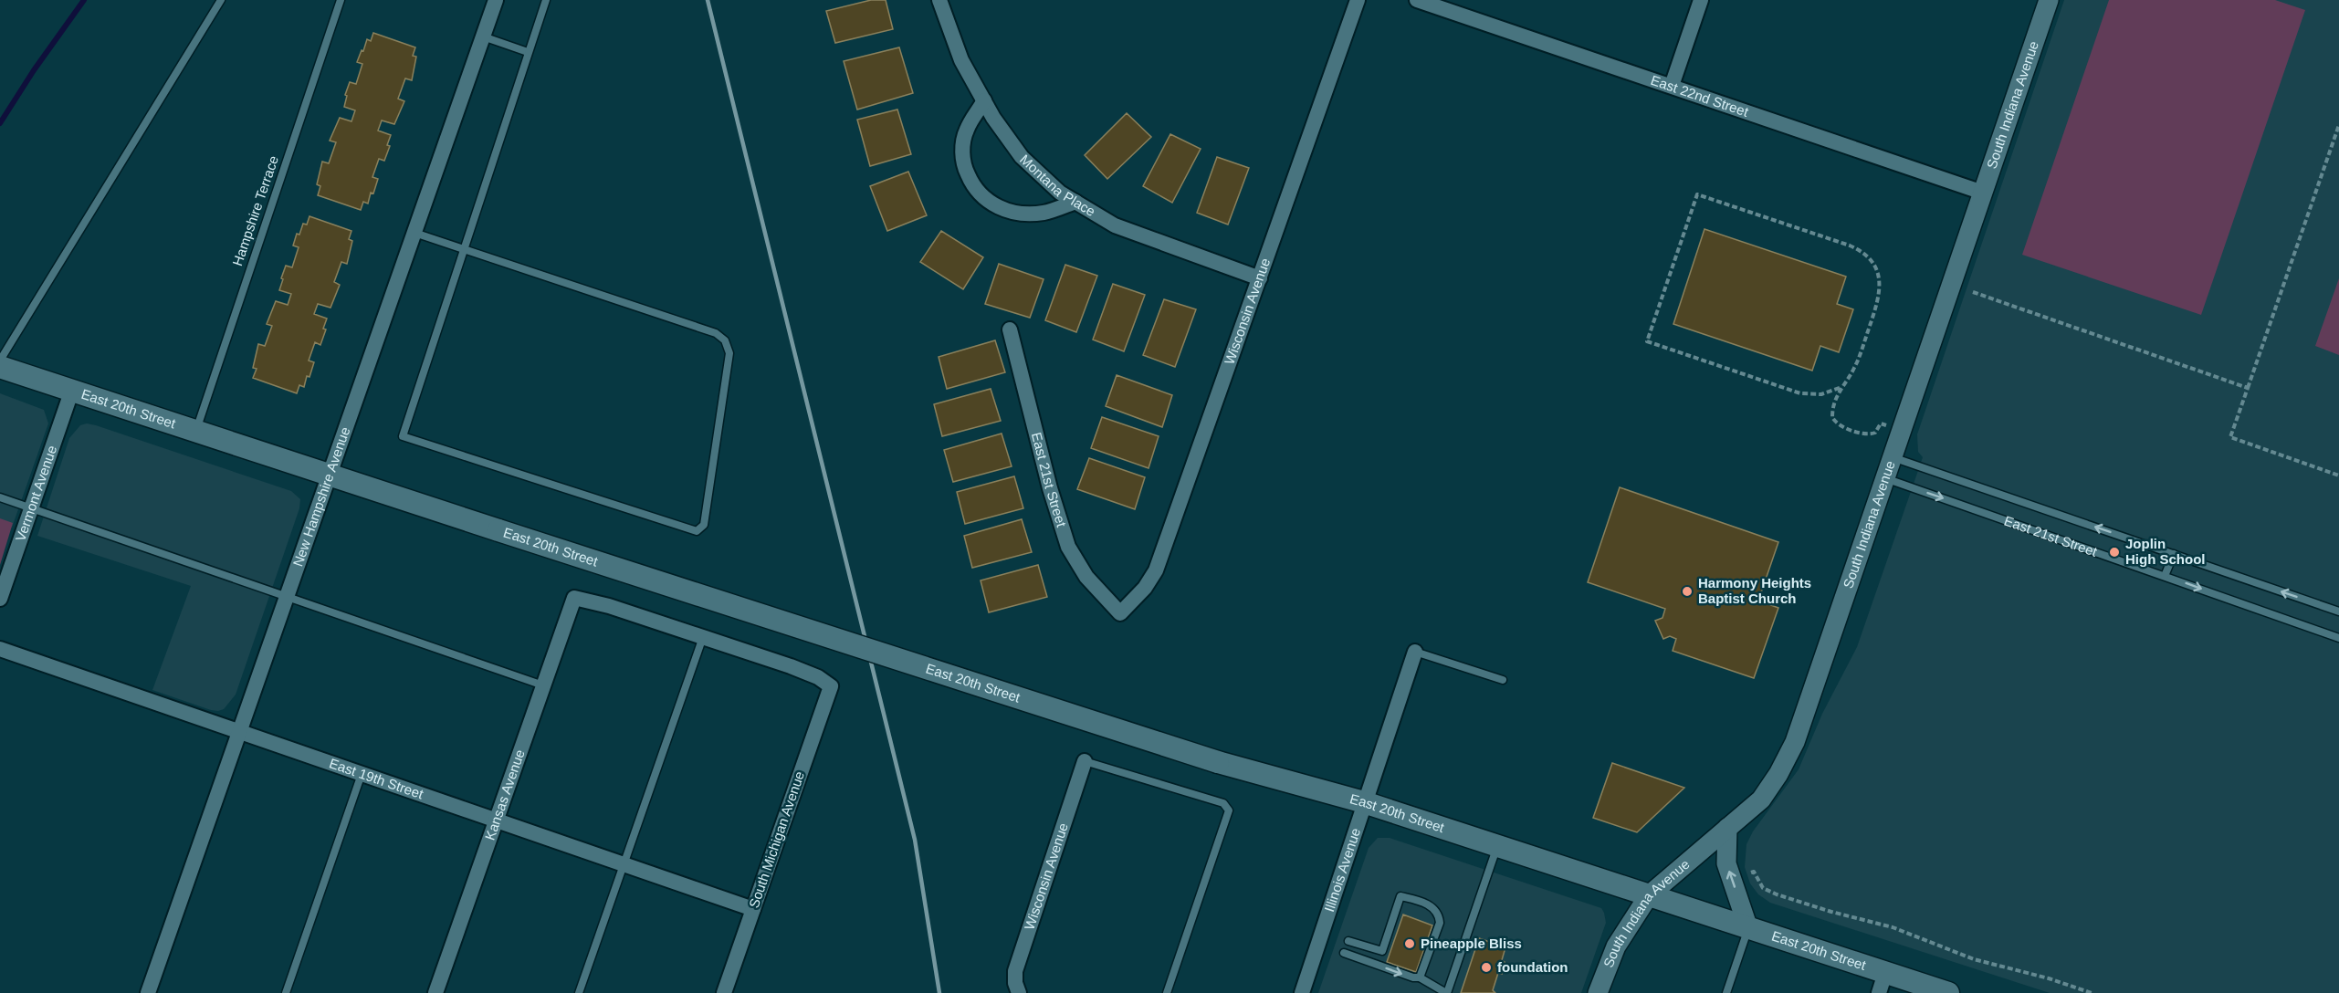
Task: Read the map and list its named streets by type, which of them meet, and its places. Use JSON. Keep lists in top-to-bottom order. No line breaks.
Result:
{"streets":{"main road":["East 20th Street"],"street":["East 22nd Street","South Indiana Avenue","Montana Place","Wisconsin Avenue","East 21st Street","Vermont Avenue","New Hampshire Avenue","East 19th Street","Kansas Avenue","South Michigan Avenue","Illinois Avenue"],"lane":["Hampshire Terrace"]},"crossings":[["East 22nd Street","South Indiana Avenue"],["South Indiana Avenue","East 20th Street"],["South Indiana Avenue","East 21st Street"],["Montana Place","Wisconsin Avenue"],["Hampshire Terrace","East 20th Street"],["Wisconsin Avenue","East 21st Street"],["East 20th Street","Vermont Avenue"],["East 20th Street","New Hampshire Avenue"],["East 20th Street","Illinois Avenue"],["New Hampshire Avenue","East 19th Street"],["East 19th Street","Kansas Avenue"],["East 19th Street","South Michigan Avenue"],["Kansas Avenue","South Michigan Avenue"]],"places":["Joplin High School","Harmony Heights Baptist Church","Pineapple Bliss","foundation"]}
